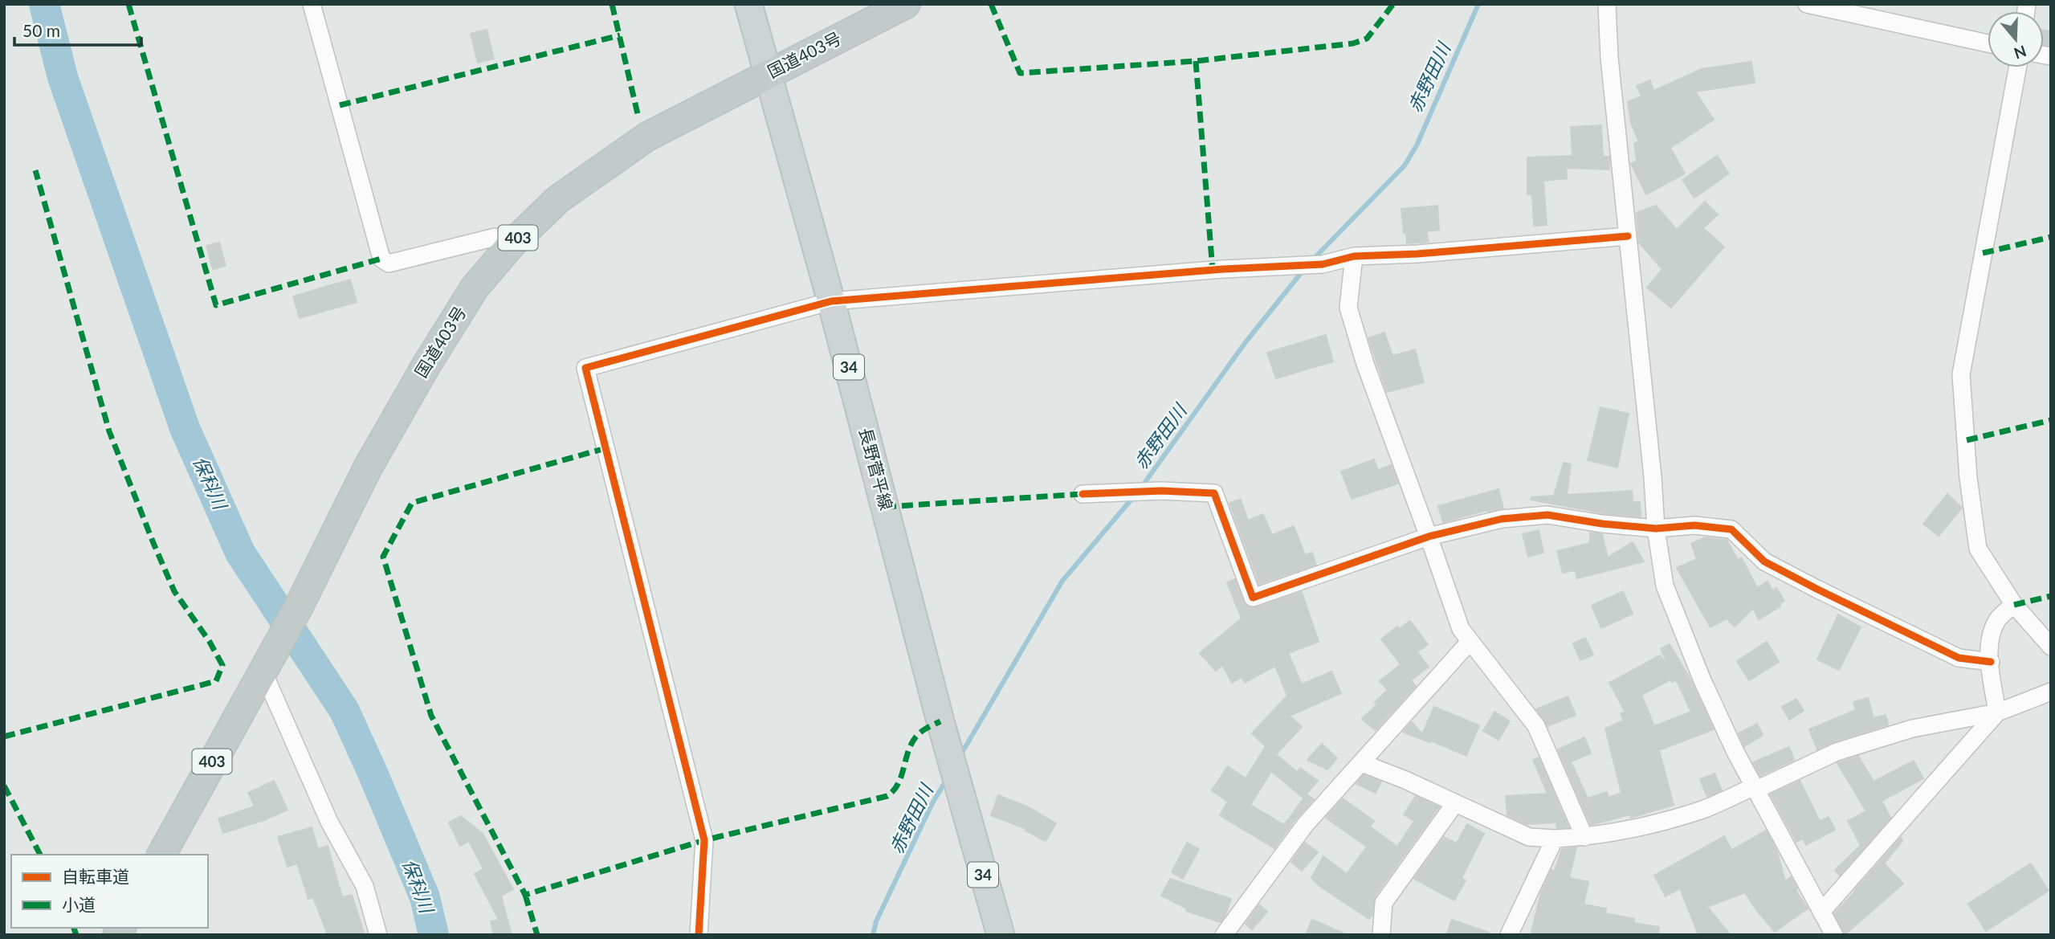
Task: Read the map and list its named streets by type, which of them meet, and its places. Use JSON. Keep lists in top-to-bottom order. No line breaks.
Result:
{"streets":{"highway":["国道403号","403"],"main road":["34","長野菅平線"]},"crossings":[["国道403号","長野菅平線"]],"water":["赤野田川","保科川"],"legend":["自転車道","小道"],"scale_bar":"50 m","north":"bottom"}
